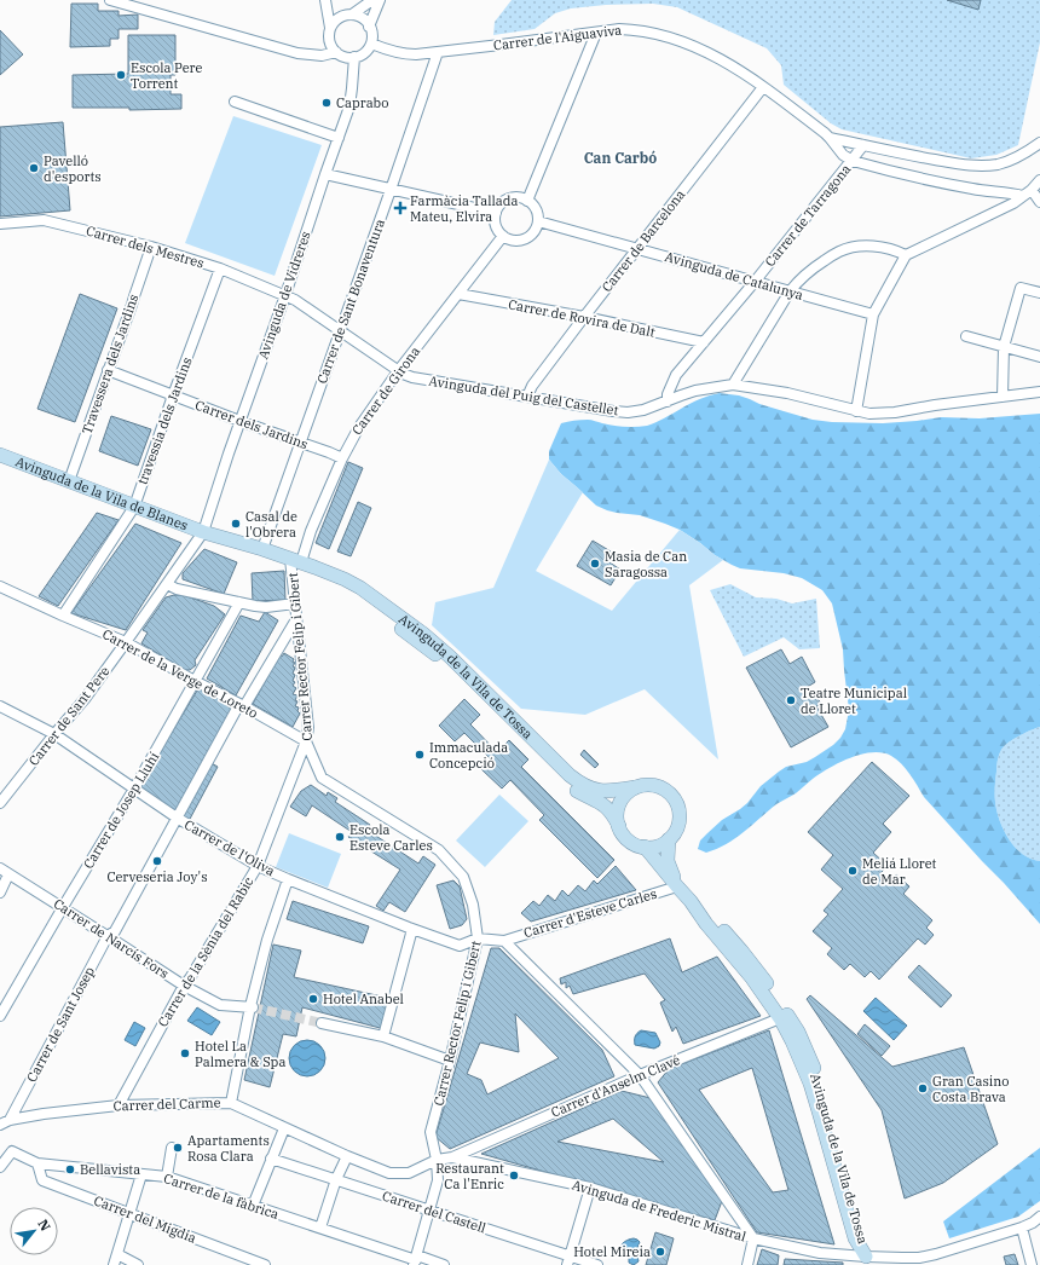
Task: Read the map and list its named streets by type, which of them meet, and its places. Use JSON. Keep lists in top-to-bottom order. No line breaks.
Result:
{"streets":{"main road":["Avinguda de la Vila de Blanes","Avinguda de la Vila de Tossa"],"street":["Carrer de l'Aiguaviva","Carrer de Tarragona","Carrer de Barcelona","Carrer dels Mestres","Avinguda de Catalunya","Avinguda de Vidreres","Carrer de Sant Bonaventura","Carrer de Rovira de Dalt","Travessera dels Jardins","Carrer de Girona","Avinguda del Puig del Castellet","travessia dels Jardins","Carrer dels Jardins","Carrer Rector Felip i Gibert","Carrer de la Verge de Loreto","Carrer de Sant Pere","Carrer de Josep Lluhí","Carrer de l'Oliva","Carrer d'Esteve Carles","Carrer de Narcís Fors","Carrer de la Sènia del Rabic","Carrer de Sant Josep","Carrer d'Anselm Clavé","Carrer del Carme","Carrer de la fàbrica","Avinguda de Frederic Mistral","Carrer del Castell","Carrer del Migdia"]},"crossings":[["Carrer de l'Aiguaviva","Carrer de Tarragona"],["Carrer de l'Aiguaviva","Carrer de Barcelona"],["Carrer de l'Aiguaviva","Avinguda de Vidreres"],["Carrer de l'Aiguaviva","Carrer de Sant Bonaventura"],["Carrer de Tarragona","Avinguda de Catalunya"],["Carrer de Tarragona","Carrer de Rovira de Dalt"],["Carrer de Tarragona","Avinguda del Puig del Castellet"],["Carrer de Barcelona","Avinguda de Catalunya"],["Carrer de Barcelona","Carrer de Rovira de Dalt"],["Carrer de Barcelona","Avinguda del Puig del Castellet"],["Carrer dels Mestres","Avinguda de Vidreres"],["Carrer dels Mestres","Travessera dels Jardins"],["Carrer dels Mestres","Avinguda del Puig del Castellet"],["Carrer dels Mestres","travessia dels Jardins"],["Avinguda de Catalunya","Carrer de Girona"],["Avinguda de Vidreres","Avinguda del Puig del Castellet"],["Avinguda de Vidreres","Carrer dels Jardins"],["Avinguda de Vidreres","Avinguda de la Vila de Blanes"],["Avinguda de Vidreres","Avinguda de la Vila de Tossa"],["Avinguda de Vidreres","Carrer de Sant Pere"],["Carrer de Sant Bonaventura","Avinguda del Puig del Castellet"],["Carrer de Sant Bonaventura","Carrer dels Jardins"],["Carrer de Sant Bonaventura","Avinguda de la Vila de Tossa"],["Carrer de Rovira de Dalt","Carrer de Girona"],["Travessera dels Jardins","Carrer dels Jardins"],["Travessera dels Jardins","Avinguda de la Vila de Blanes"],["Carrer de Girona","Avinguda del Puig del Castellet"],["Carrer de Girona","Carrer dels Jardins"],["Carrer de Girona","Carrer Rector Felip i Gibert"],["Carrer de Girona","Avinguda de la Vila de Tossa"],["travessia dels Jardins","Carrer dels Jardins"],["travessia dels Jardins","Avinguda de la Vila de Blanes"],["travessia dels Jardins","Carrer de la Verge de Loreto"],["Avinguda de la Vila de Blanes","Avinguda de la Vila de Tossa"],["Avinguda de la Vila de Blanes","Carrer de Sant Pere"],["Carrer Rector Felip i Gibert","Carrer de la Verge de Loreto"],["Carrer Rector Felip i Gibert","Avinguda de la Vila de Tossa"],["Carrer Rector Felip i Gibert","Carrer de l'Oliva"],["Carrer Rector Felip i Gibert","Carrer de la Sènia del Rabic"],["Carrer Rector Felip i Gibert","Carrer del Carme"],["Carrer de la Verge de Loreto","Carrer de Sant Pere"],["Carrer de la Verge de Loreto","Carrer de Josep Lluhí"],["Carrer de la Verge de Loreto","Carrer de la Sènia del Rabic"],["Avinguda de la Vila de Tossa","Carrer de Sant Pere"],["Avinguda de la Vila de Tossa","Carrer d'Esteve Carles"],["Avinguda de la Vila de Tossa","Carrer d'Anselm Clavé"],["Avinguda de la Vila de Tossa","Avinguda de Frederic Mistral"],["Carrer de Sant Pere","Carrer de l'Oliva"],["Carrer de Josep Lluhí","Carrer de l'Oliva"],["Carrer de Josep Lluhí","Carrer de Narcís Fors"],["Carrer de l'Oliva","Carrer d'Esteve Carles"],["Carrer de l'Oliva","Carrer de la Sènia del Rabic"],["Carrer de l'Oliva","Carrer de Sant Josep"],["Carrer de Narcís Fors","Carrer de la Sènia del Rabic"],["Carrer de Narcís Fors","Carrer de Sant Josep"],["Carrer de la Sènia del Rabic","Carrer del Carme"],["Carrer de Sant Josep","Carrer del Carme"],["Carrer d'Anselm Clavé","Avinguda de Frederic Mistral"],["Carrer de la fàbrica","Carrer del Migdia"]],"districts":["Can Carbó"],"places":{"other":["Escola Pere Torrent","Caprabo","Pavelló d'esports","Casal de l'Obrera","Masia de Can Saragossa","Teatre Municipal de Lloret","Immaculada Concepció","Escola Esteve Carles","Cerveseria Joy's","Meliá Lloret de Mar","Hotel Anabel","Hotel La Palmera & Spa","Gran Casino Costa Brava","Apartaments Rosa Clara","Bellavista","Restaurant Ca l'Enric","Hotel Mireia"],"health":["Farmàcia Tallada Mateu, Elvira"]},"north":"top right"}
